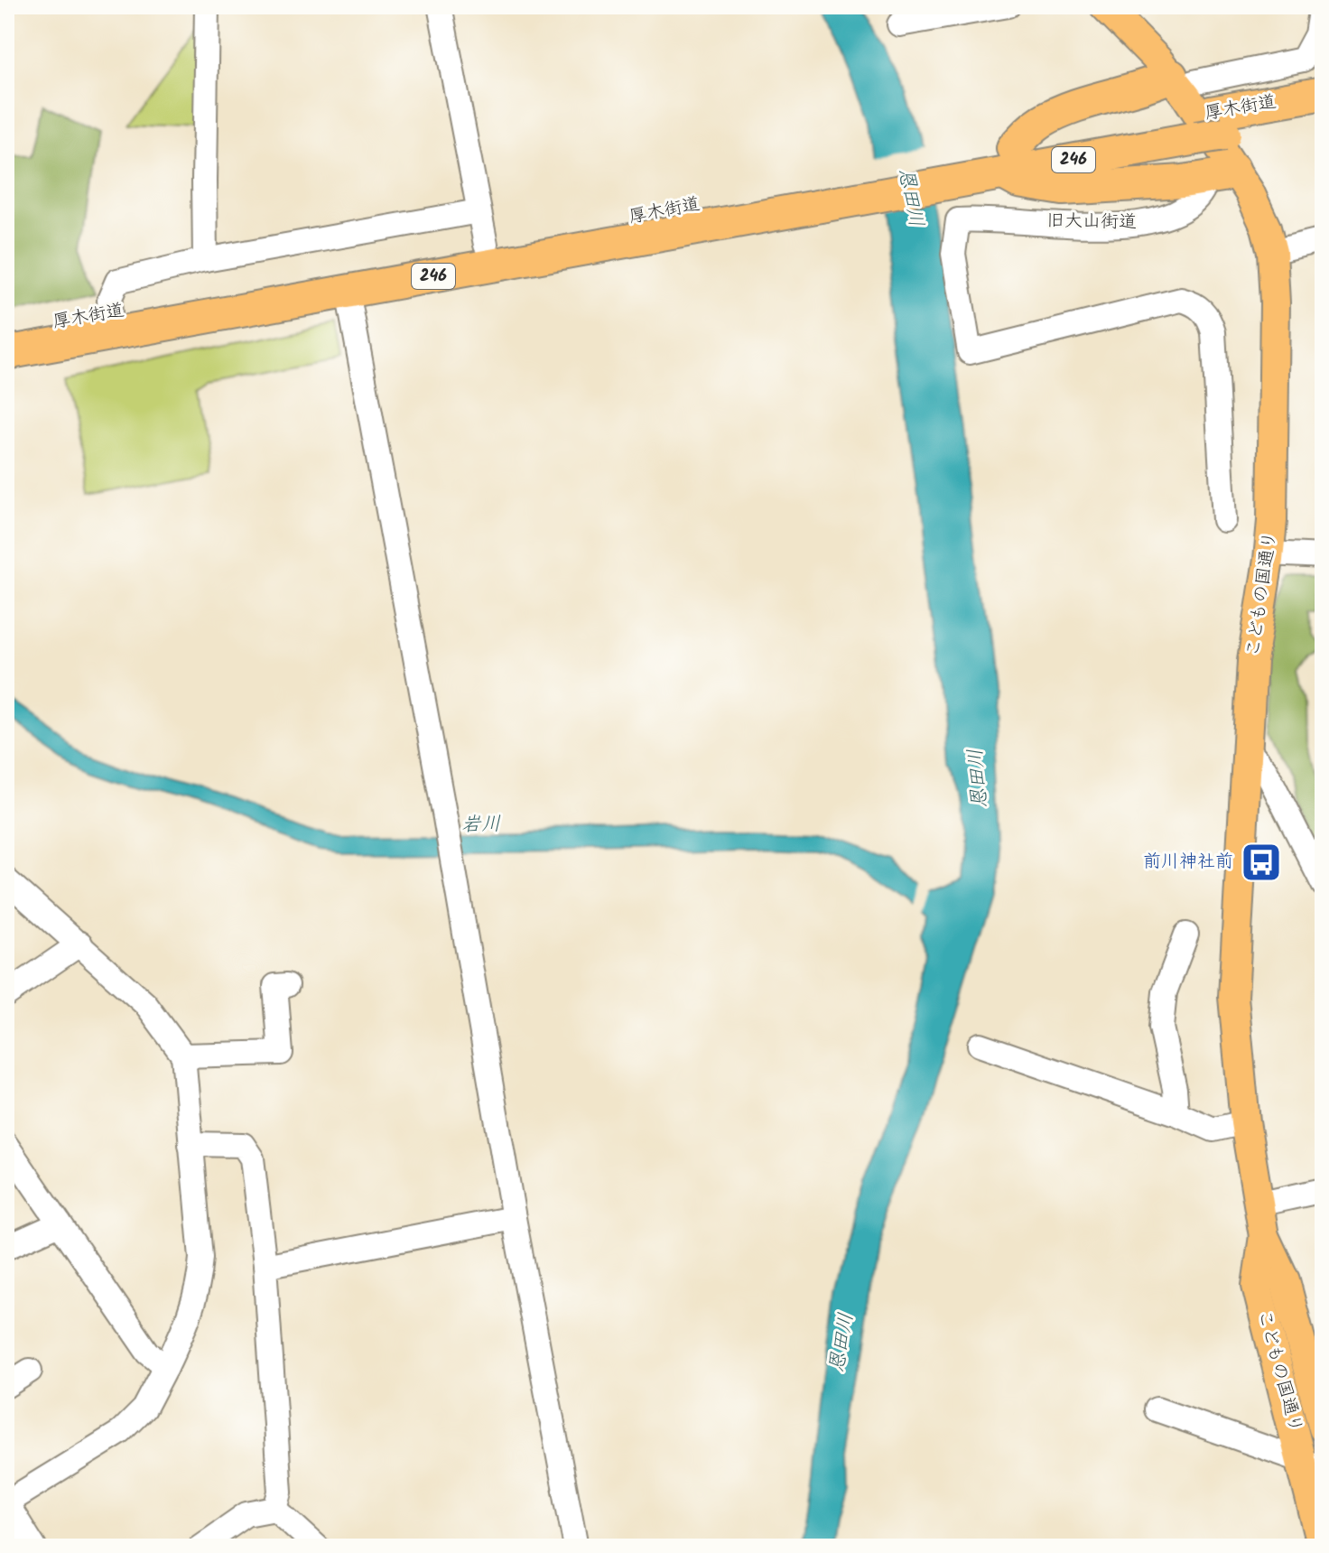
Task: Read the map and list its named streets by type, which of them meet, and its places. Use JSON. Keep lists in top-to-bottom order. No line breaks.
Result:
{"streets":{"highway":["厚木街道","246"],"main road":["こどもの国通り"],"street":["旧大山街道"]},"crossings":[["厚木街道","こどもの国通り"],["旧大山街道","こどもの国通り"]],"water":["恩田川","岩川"],"places":{"bus stop":["前川神社前"]}}
